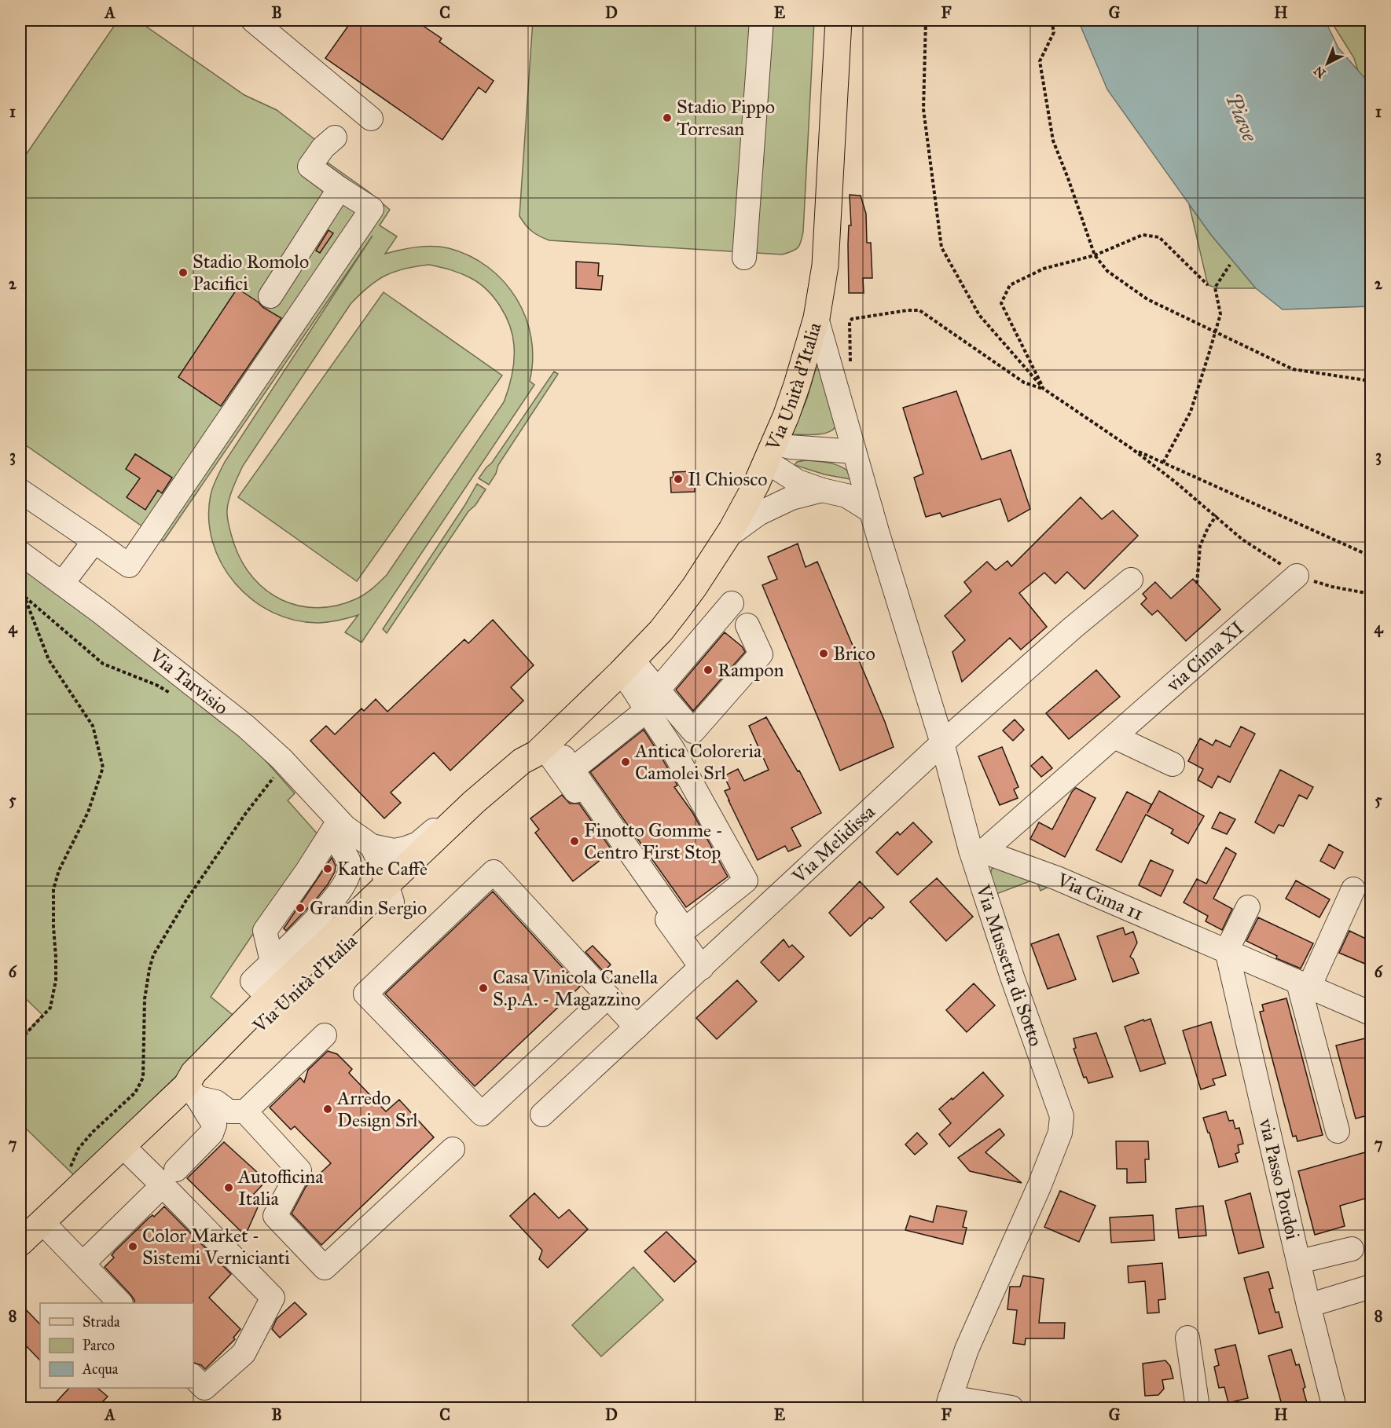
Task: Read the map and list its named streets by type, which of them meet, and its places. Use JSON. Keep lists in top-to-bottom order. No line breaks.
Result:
{"streets":{"main road":["Via Unità d'Italia"],"street":["via Cima XI","Via Tarvisio","Via Melidissa","Via Cima 11","Via Mussetta di Sotto","via Passo Pordoi"]},"crossings":[["Via Unità d'Italia","Via Tarvisio"],["Via Unità d'Italia","Via Mussetta di Sotto"],["via Cima XI","Via Cima 11"],["via Cima XI","Via Mussetta di Sotto"],["Via Melidissa","Via Mussetta di Sotto"],["Via Cima 11","Via Mussetta di Sotto"],["Via Cima 11","via Passo Pordoi"]],"water":["Piave"],"places":["Stadio Pippo Torresan","Stadio Romolo Pacifici","Il Chiosco","Brico","Rampon","Antica Coloreria Camolei Srl","Finotto Gomme - Centro First Stop","Kathe Caffè","Grandin Sergio","Casa Vinicola Canella S.p.A. - Magazzino","Arredo Design Srl","Autofficina Italia","Color Market - Sistemi Vernicianti"],"legend":["Strada","Parco","Acqua"],"north":"bottom left","grid":{"columns":["A","B","C","D","E","F","G","H"],"rows":["1","2","3","4","5","6","7","8"]}}
